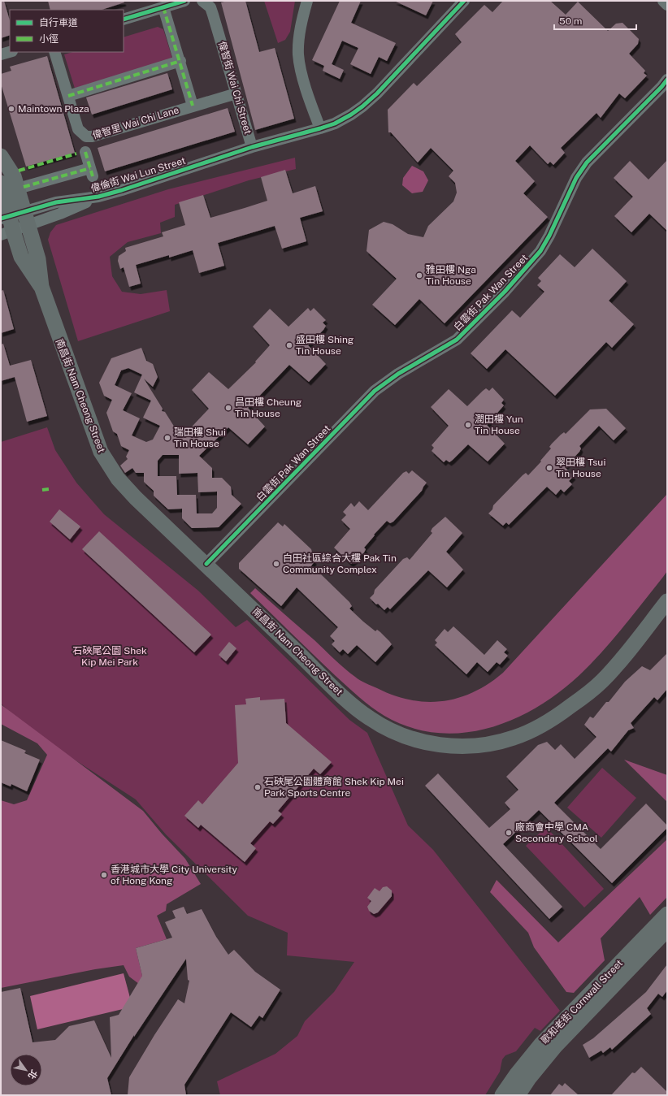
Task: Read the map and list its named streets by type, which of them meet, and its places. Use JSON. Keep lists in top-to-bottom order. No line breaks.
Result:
{"streets":{"main road":["南昌街 Nam Cheong Street","歌和老街 Cornwall Street"],"street":["偉智街 Wai Chi Street","偉智里 Wai Chi Lane","偉倫街 Wai Lun Street","白雲街 Pak Wan Street"]},"crossings":[["偉智街 Wai Chi Street","偉智里 Wai Chi Lane"],["偉智街 Wai Chi Street","偉倫街 Wai Lun Street"],["偉倫街 Wai Lun Street","南昌街 Nam Cheong Street"],["白雲街 Pak Wan Street","南昌街 Nam Cheong Street"]],"parks":["石硤尾公園 Shek Kip Mei Park"],"places":["Maintown Plaza","雅田樓 Nga Tin House","盛田樓 Shing Tin House","昌田樓 Cheung Tin House","潤田樓 Yun Tin House","瑞田樓 Shui Tin House","翠田樓 Tsui Tin House","白田社區綜合大樓 Pak Tin Community Complex","石硤尾公園體育館 Shek Kip Mei Park Sports Centre","廠商會中學 CMA Secondary School","香港城市大學 City University of Hong Kong"],"legend":["自行車道","小徑"],"scale_bar":"50 m","north":"bottom right"}
